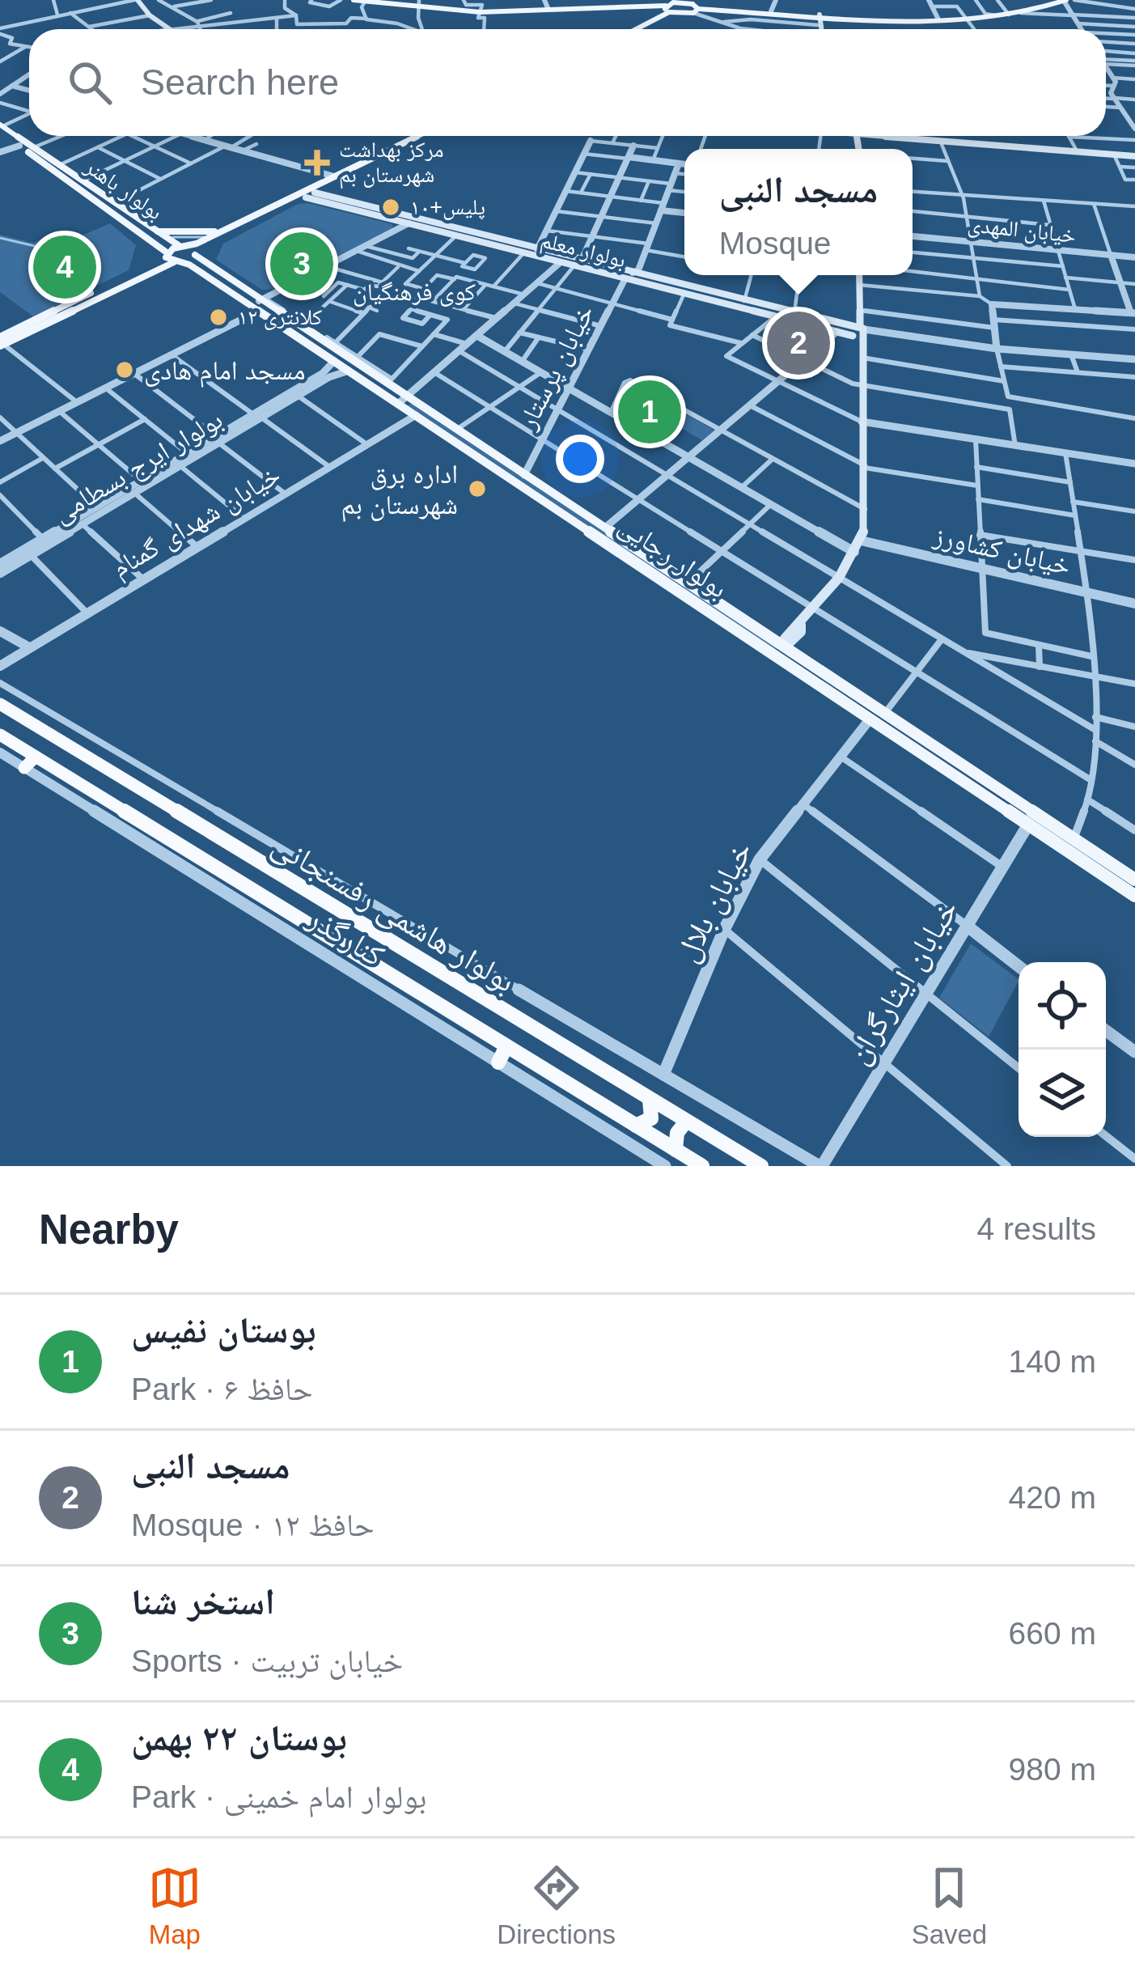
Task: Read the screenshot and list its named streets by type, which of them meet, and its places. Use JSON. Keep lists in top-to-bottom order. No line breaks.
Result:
{"streets":{"highway":["بولوار هاشمی رفسنجانی"],"main road":["بولوار باهنر","بولوار معلم","بولوار رجایی"],"street":["خیابان المهدی","خیابان پرستار","بولوار ایرج بسطامی","خیابان شهدای گمنام","خیابان کشاورز","خیابان بلال","کنارگذر","خیابان ایثارگران"]},"crossings":[["بولوار باهنر","بولوار رجایی"],["بولوار معلم","خیابان پرستار"],["خیابان پرستار","بولوار رجایی"],["بولوار ایرج بسطامی","بولوار رجایی"],["خیابان شهدای گمنام","بولوار رجایی"],["بولوار رجایی","خیابان بلال"],["بولوار رجایی","خیابان ایثارگران"],["بولوار هاشمی رفسنجانی","کنارگذر"]],"districts":["کوی فرهنگیان"],"places":{"health":["مرکز بهداشت شهرستان بم"],"other":["پلیس+۱۰","کلانتری ۱۲","مسجد امام هادی","اداره برق شهرستان بم"]},"page":{"search":"Search here","popup":["مسجد النبی","Mosque"],"pins":["3","4","2","1"],"heading":["Nearby","4 results"],"list":[{"mark":"1","name":"بوستان نفیس","note":"Park · حافظ ۶","value":"140 m"},{"mark":"2","name":"مسجد النبی","note":"Mosque · حافظ ۱۲","value":"420 m"},{"mark":"3","name":"استخر شنا","note":"Sports · خیابان تربیت","value":"660 m"},{"mark":"4","name":"بوستان ۲۲ بهمن","note":"Park · بولوار امام خمینی","value":"980 m"}],"nav":["Map","Directions","Saved"]}}
